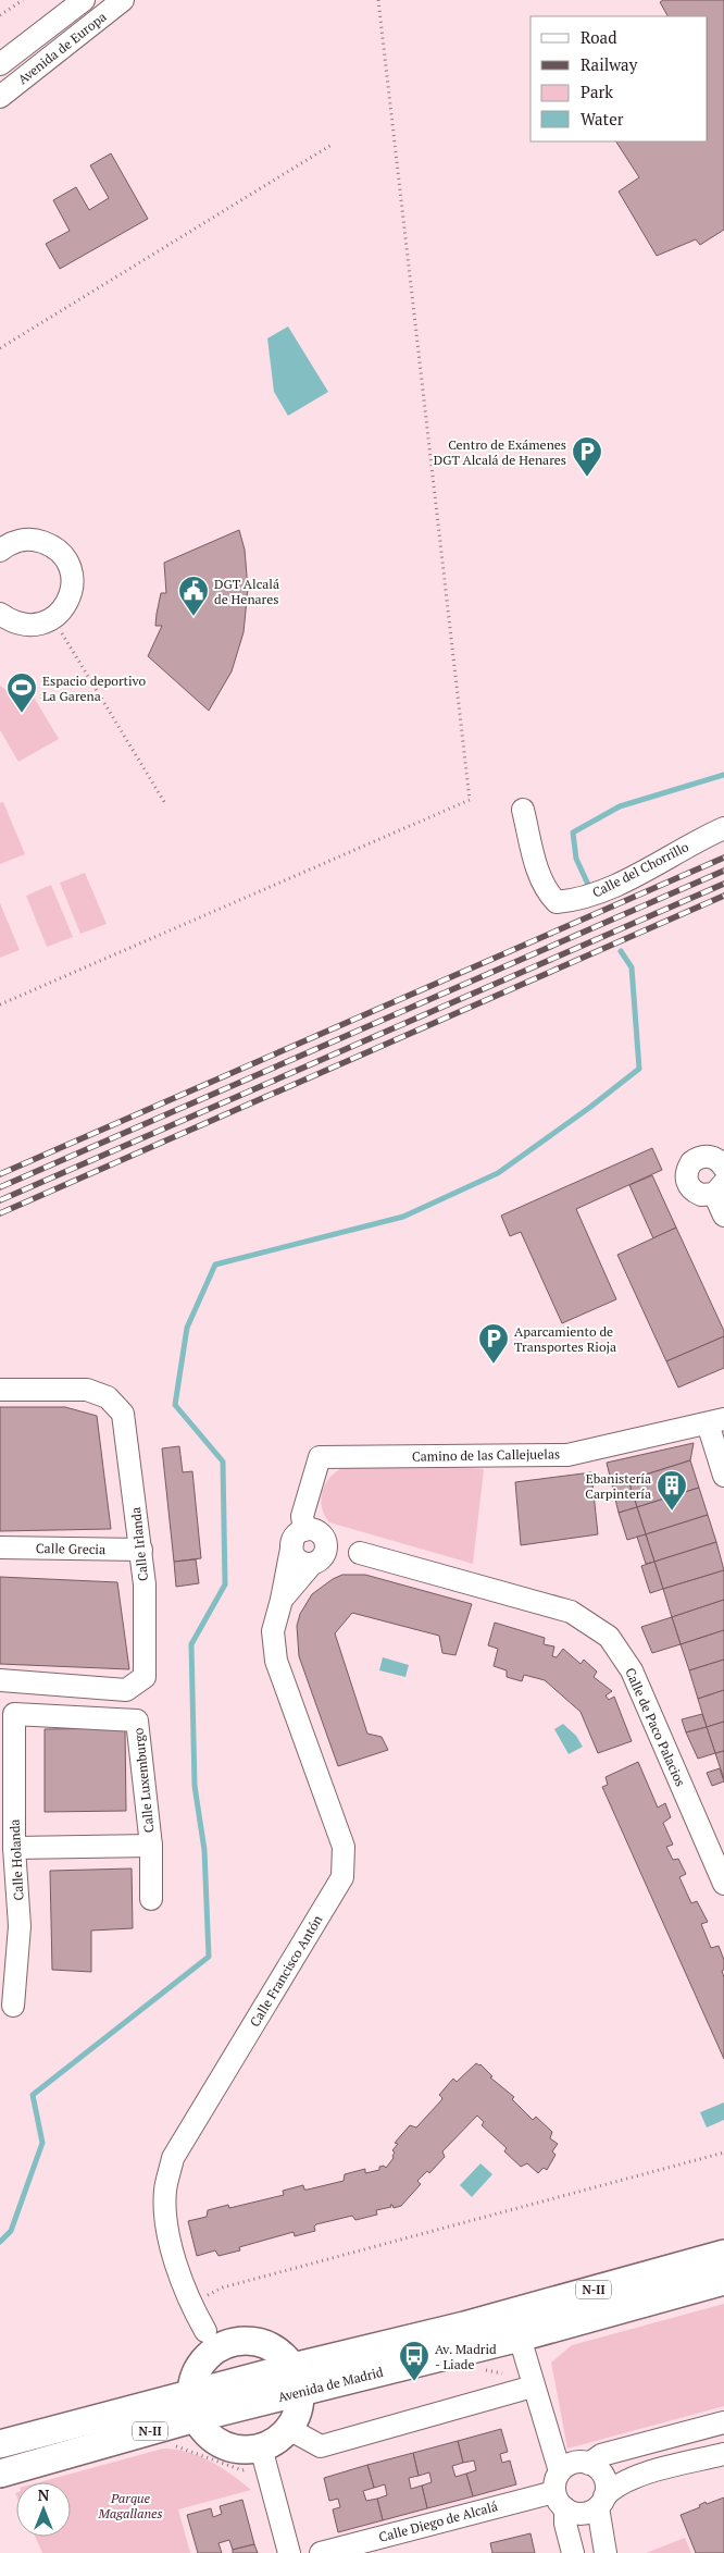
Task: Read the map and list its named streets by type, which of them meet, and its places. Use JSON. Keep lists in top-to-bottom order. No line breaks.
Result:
{"streets":{"main road":["N-II","Avenida de Madrid"],"street":["Avenida de Europa","Calle del Chorrillo","Camino de las Callejuelas","Calle Irlanda","Calle Grecia","Calle de Paco Palacios","Calle Luxemburgo","Calle Holanda","Calle Francisco Antón","Calle Diego de Alcalá"]},"crossings":[["Camino de las Callejuelas","Calle Francisco Antón"],["Calle Irlanda","Calle Grecia"],["Calle Luxemburgo","Calle Holanda"]],"parks":["Parque Magallanes"],"places":{"parking":["Centro de Exámenes DGT Alcalá de Henares","Aparcamiento de Transportes Rioja"],"public building":["DGT Alcalá de Henares"],"sports":["Espacio deportivo La Garena"],"building":["Ebanistería Carpintería"],"bus stop":["Av. Madrid - Liade"]},"legend":["Road","Railway","Park","Water"],"north":"top"}
